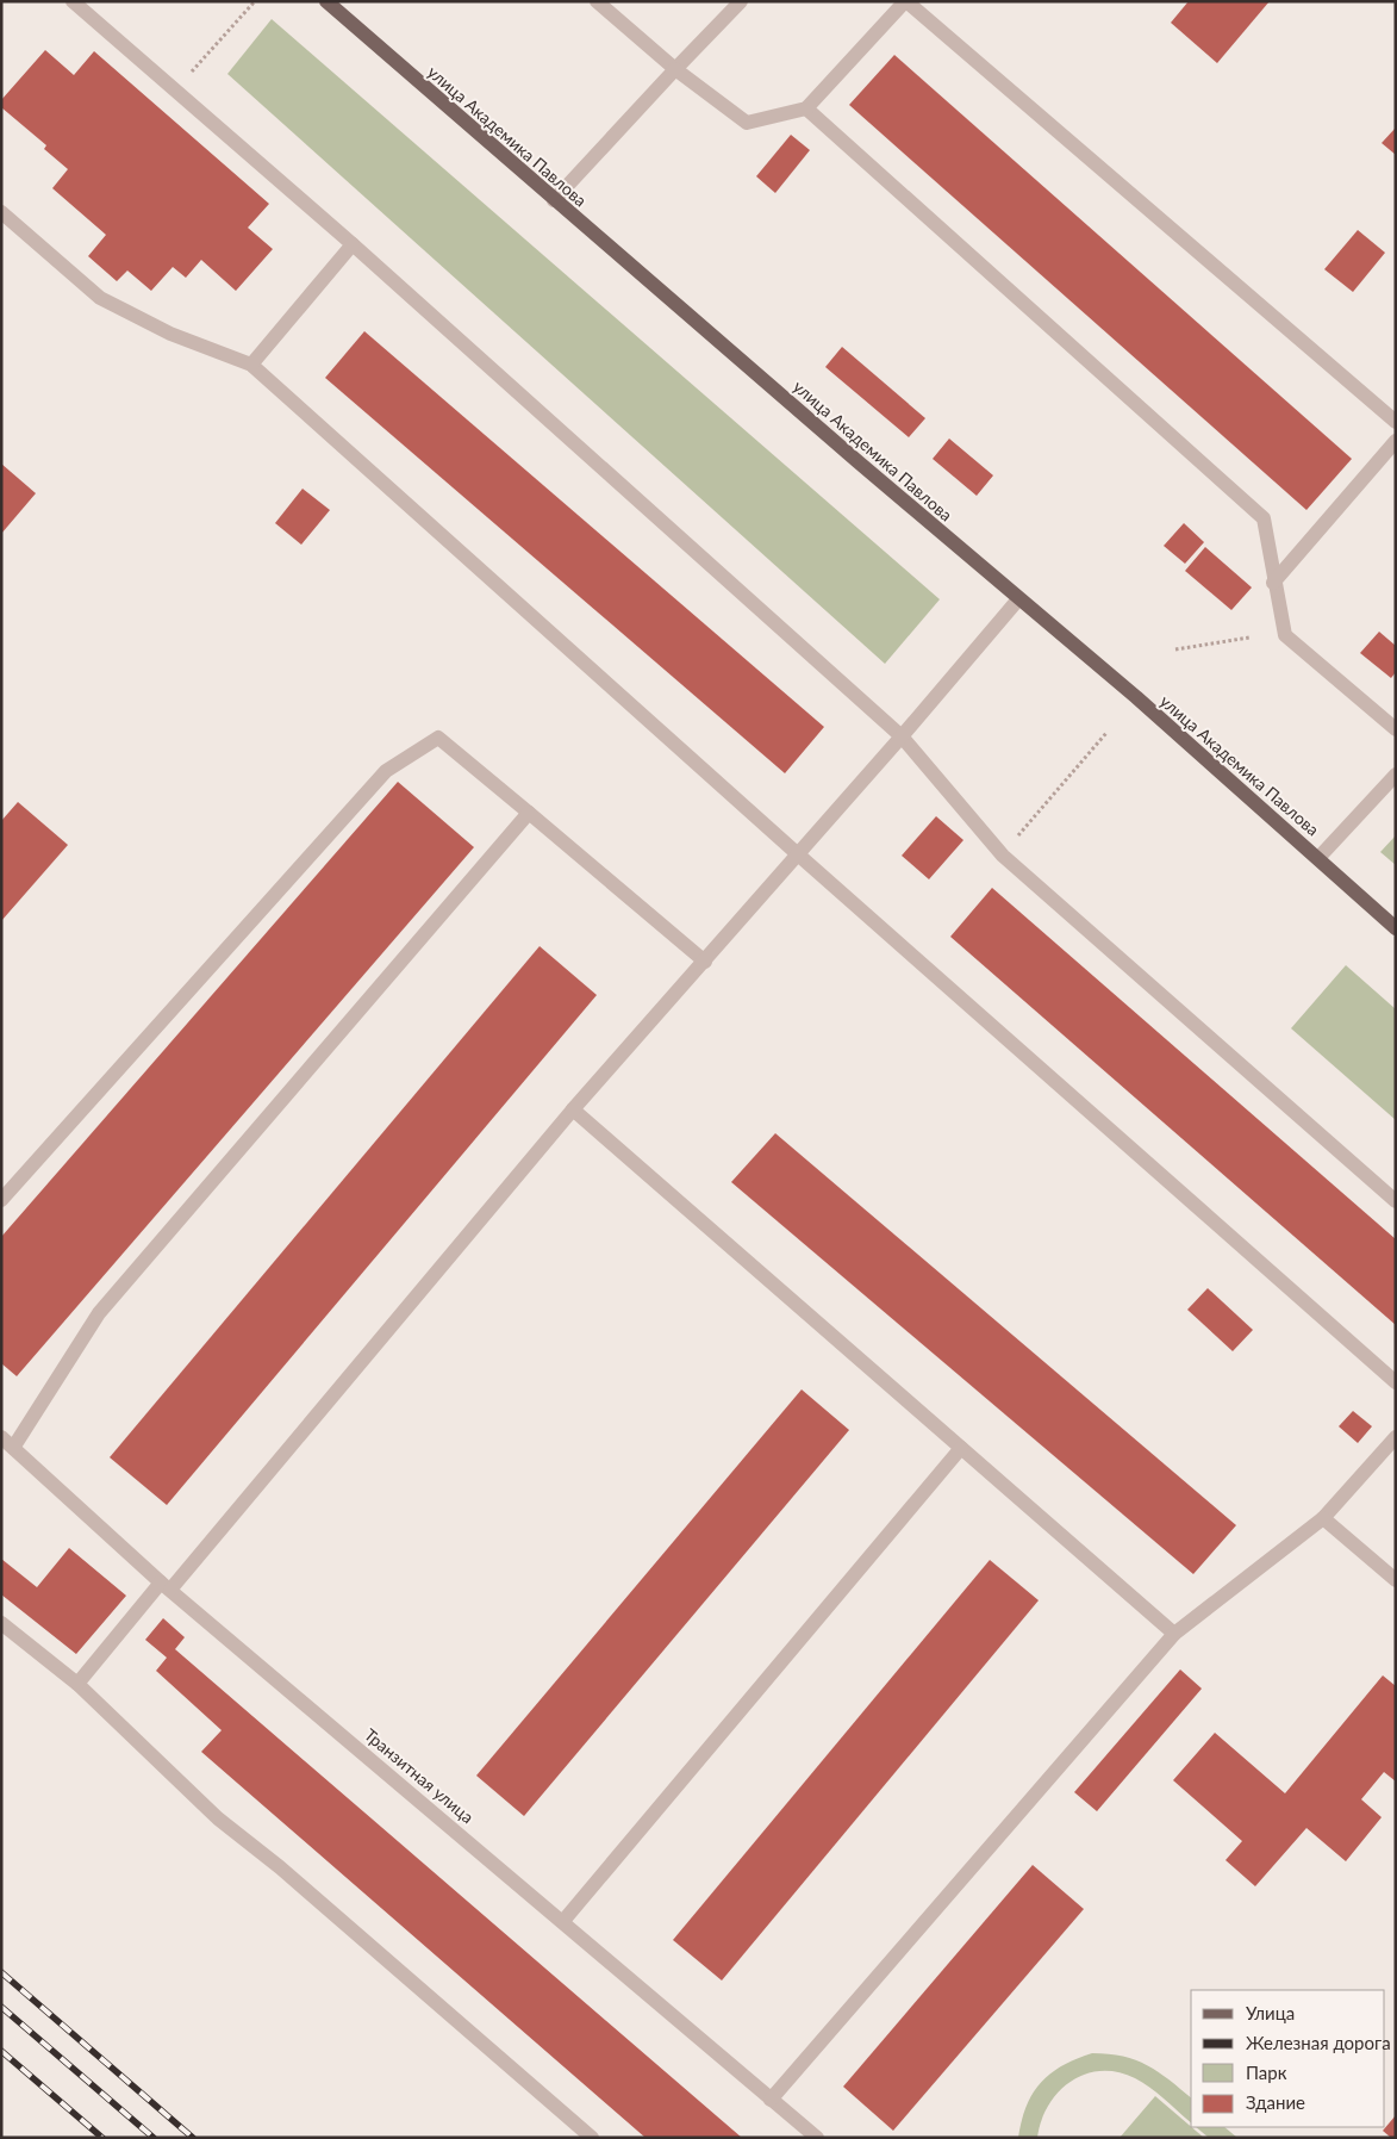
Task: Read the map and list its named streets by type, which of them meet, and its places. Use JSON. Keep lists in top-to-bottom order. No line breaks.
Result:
{"streets":{"main road":["улица Академика Павлова"],"street":["Транзитная улица"]},"legend":["Улица","Железная дорога","Парк","Здание"]}
